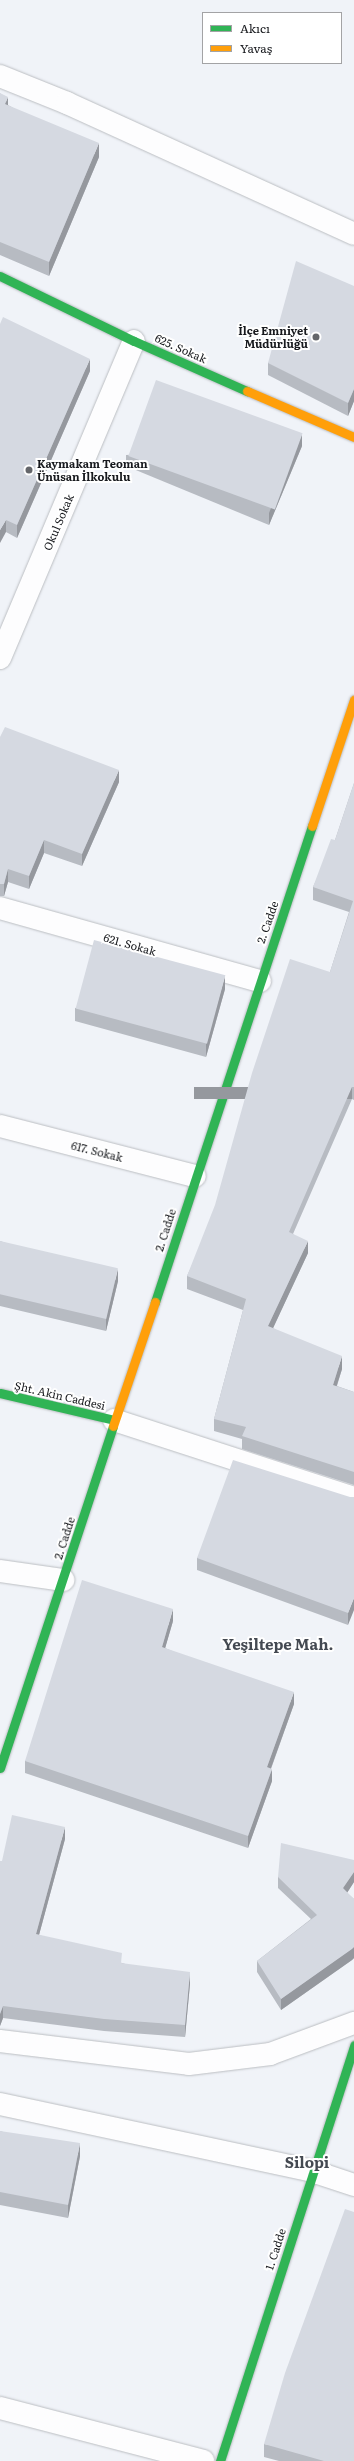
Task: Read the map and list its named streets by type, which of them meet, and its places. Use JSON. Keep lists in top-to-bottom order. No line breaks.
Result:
{"streets":{"street":["625. Sokak","Okul Sokak","2. Cadde","621. Sokak","617. Sokak","Şht. Akin Caddesi","1. Cadde"]},"crossings":[["625. Sokak","Okul Sokak"],["2. Cadde","621. Sokak"],["2. Cadde","617. Sokak"],["2. Cadde","Şht. Akin Caddesi"]],"districts":["Yeşiltepe Mah.","Silopi"],"places":["İlçe Emniyet Müdürlüğü","Kaymakam Teoman Ünüsan İlkokulu"],"legend":["Akıcı","Yavaş"]}
